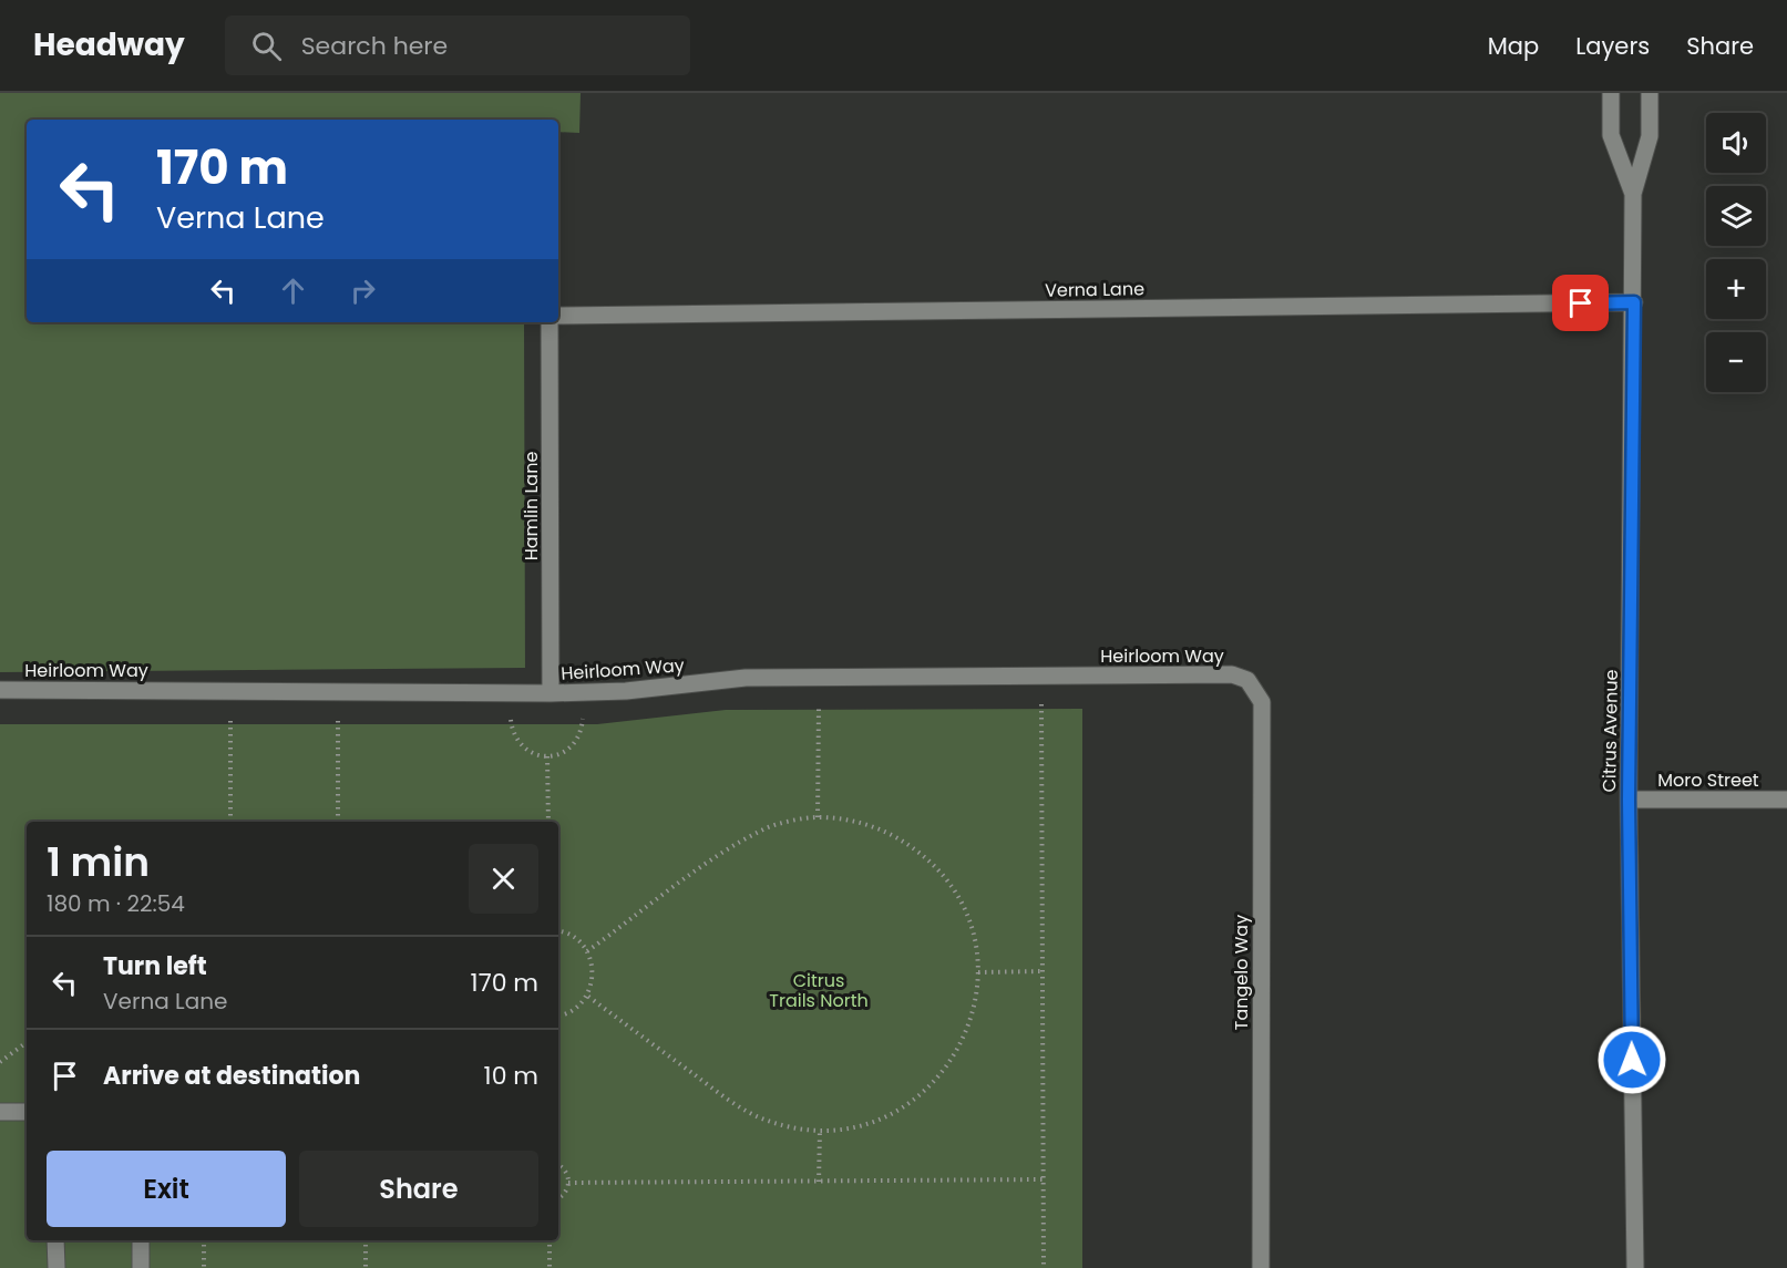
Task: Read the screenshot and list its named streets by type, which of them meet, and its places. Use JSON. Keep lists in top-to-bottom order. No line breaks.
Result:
{"streets":{"street":["Verna Lane","Hamlin Lane","Heirloom Way","Citrus Avenue","Moro Street","Tangelo Way"]},"crossings":[["Verna Lane","Citrus Avenue"],["Hamlin Lane","Heirloom Way"],["Heirloom Way","Tangelo Way"],["Citrus Avenue","Moro Street"]],"parks":["Citrus Trails North"],"page":{"header":"Headway","search":"Search here","nav":["Map","Layers","Share"],"map_buttons":["+","−"],"turn":["170 m","Verna Lane"],"heading":["1 min","180 m · 22:54"],"list":[{"name":"Turn left","note":"Verna Lane","value":"170 m"},{"name":"Arrive at destination","value":"10 m"}],"buttons":["Exit","Share"]}}
